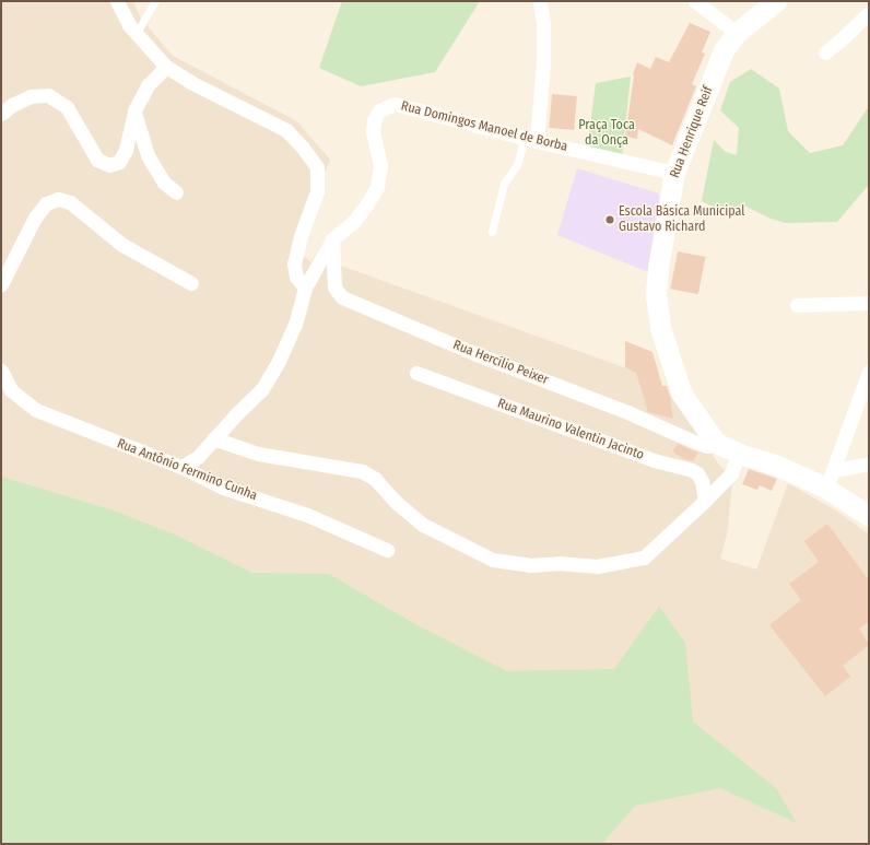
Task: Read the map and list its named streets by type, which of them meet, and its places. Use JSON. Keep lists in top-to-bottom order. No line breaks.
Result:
{"streets":{"street":["Rua Domingos Manoel de Borba","Rua Henrique Reif","Rua Hercílio Peixer","Rua Maurino Valentin Jacinto","Rua Antônio Fermino Cunha"]},"crossings":[["Rua Domingos Manoel de Borba","Rua Henrique Reif"],["Rua Domingos Manoel de Borba","Rua Hercílio Peixer"],["Rua Domingos Manoel de Borba","Rua Antônio Fermino Cunha"],["Rua Henrique Reif","Rua Hercílio Peixer"]],"parks":["Praça Toca da Onça"],"places":["Escola Básica Municipal Gustavo Richard"]}
